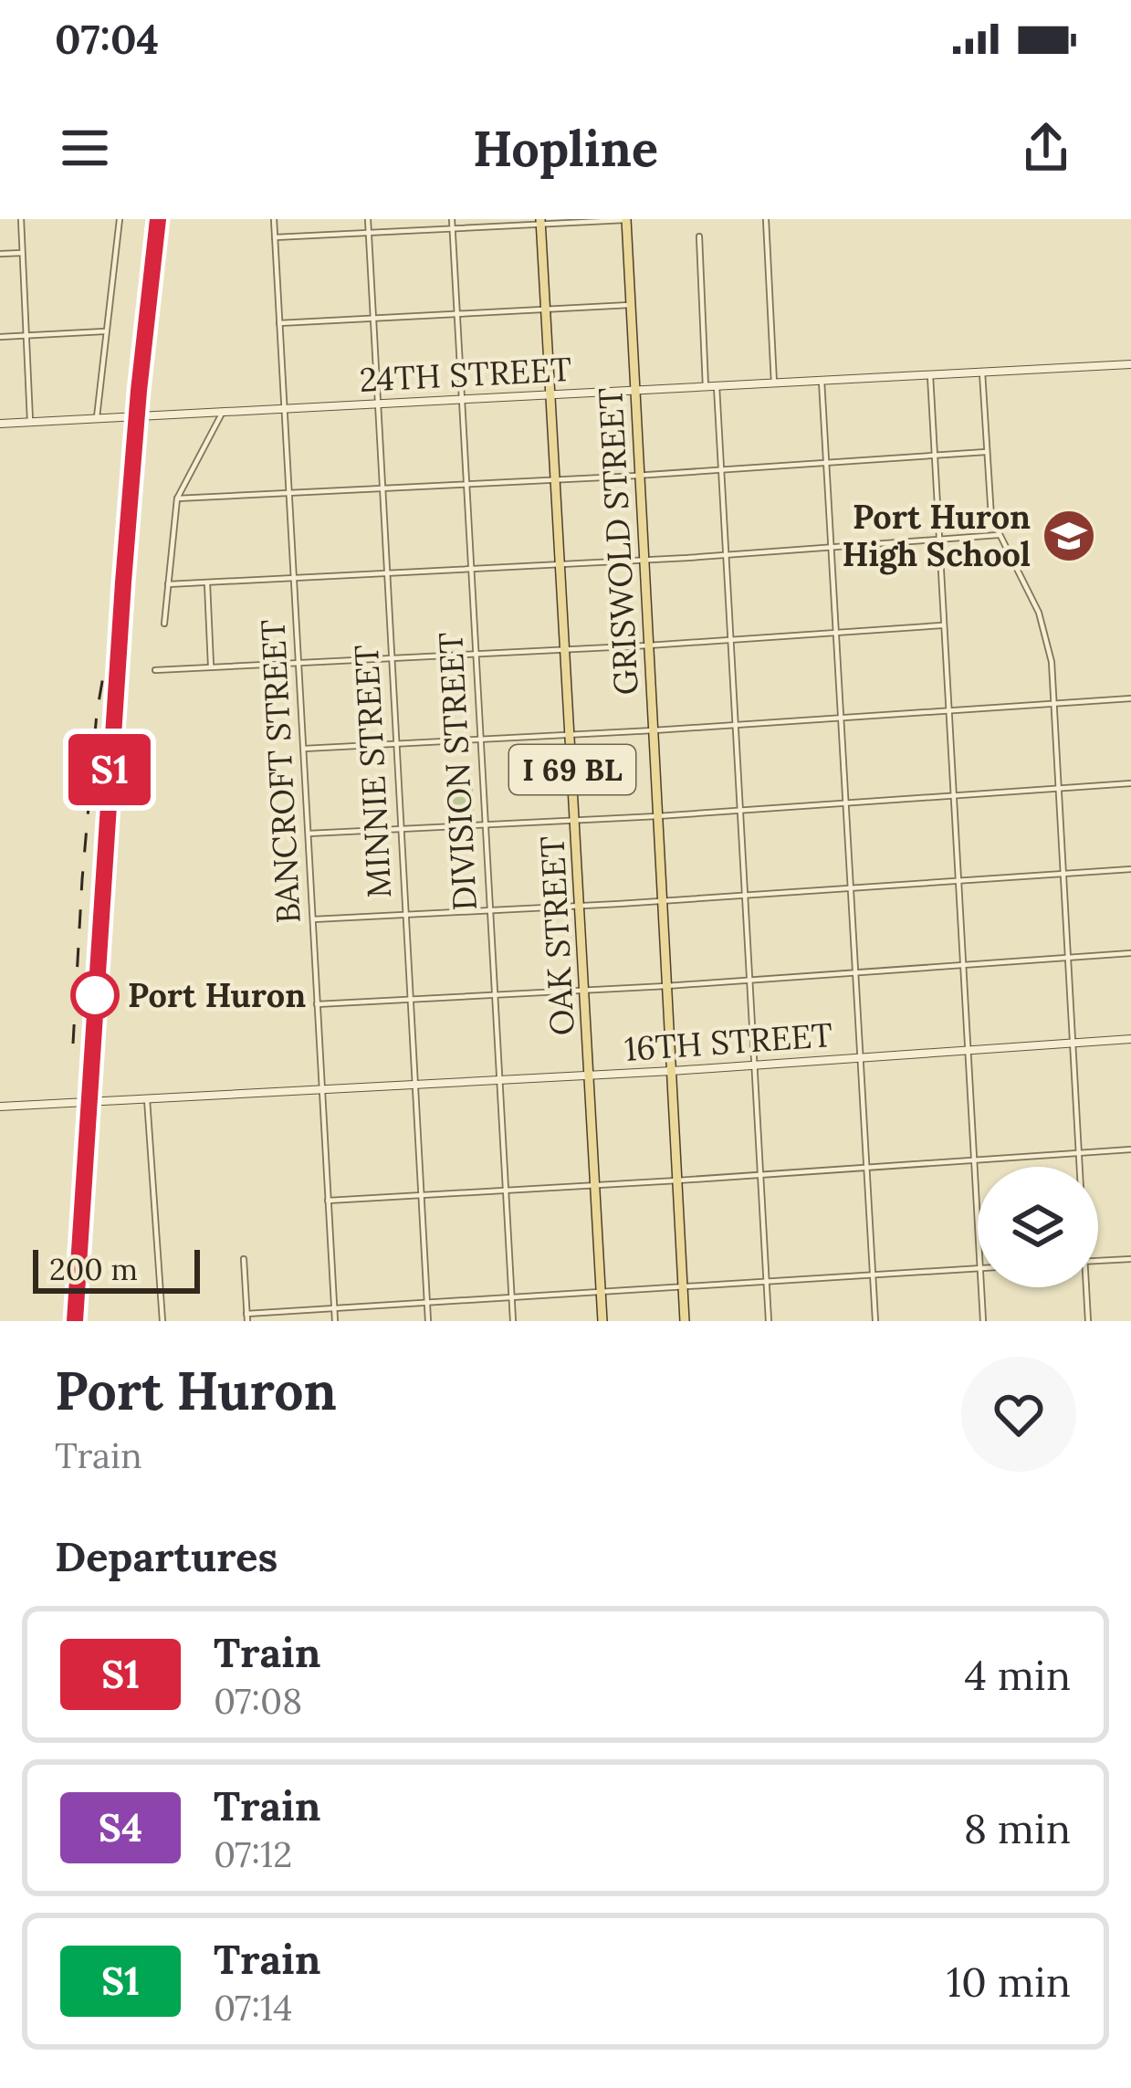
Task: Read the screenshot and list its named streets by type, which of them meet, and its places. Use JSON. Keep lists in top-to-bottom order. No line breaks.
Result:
{"streets":{"main road":["GRISWOLD STREET","I 69 BL","OAK STREET"],"street":["24TH STREET","BANCROFT STREET","MINNIE STREET","DIVISION STREET","16TH STREET"]},"crossings":[["24TH STREET","GRISWOLD STREET"],["24TH STREET","BANCROFT STREET"],["24TH STREET","MINNIE STREET"],["24TH STREET","DIVISION STREET"],["24TH STREET","OAK STREET"],["GRISWOLD STREET","16TH STREET"],["BANCROFT STREET","16TH STREET"],["MINNIE STREET","16TH STREET"],["DIVISION STREET","16TH STREET"],["OAK STREET","16TH STREET"]],"places":{"school or university":["Port Huron High School"],"other":["Port Huron"]},"scale_bar":"200 m","page":{"status":"07:04","header":"Hopline","on_map":"S1","scale":"200 m","heading":[["Port Huron","Train"],"Departures"],"list":[{"mark":"S1","name":"Train","note":"07:08","value":"4 min"},{"mark":"S4","name":"Train","note":"07:12","value":"8 min"},{"mark":"S1","name":"Train","note":"07:14","value":"10 min"}]}}
